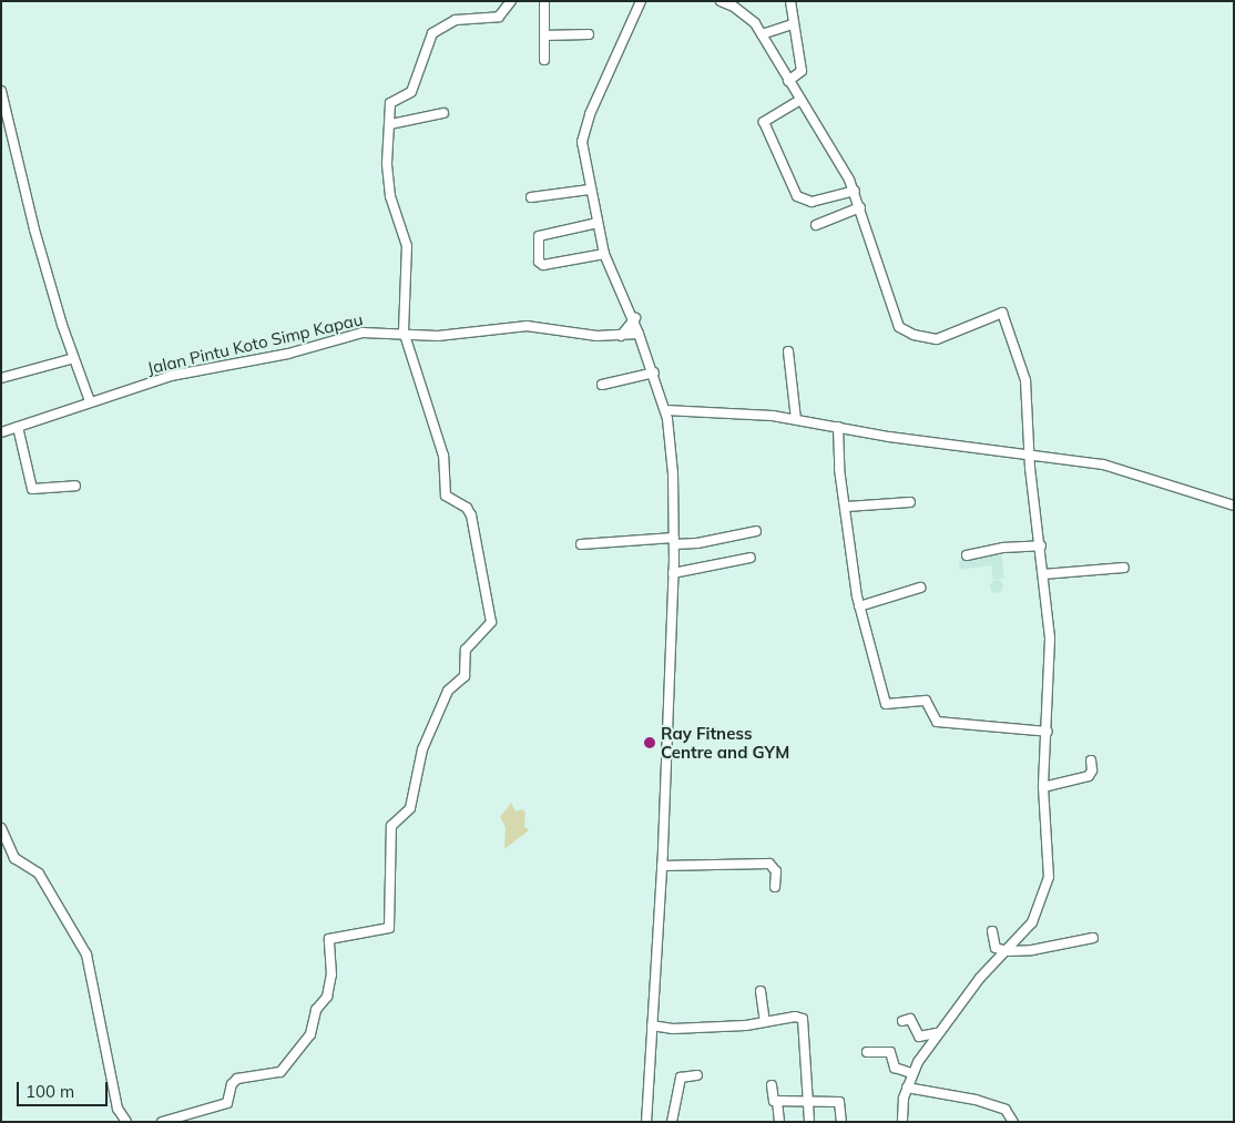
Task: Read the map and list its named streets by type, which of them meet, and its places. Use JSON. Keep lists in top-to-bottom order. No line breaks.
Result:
{"streets":{"street":["Jalan Pintu Koto Simp Kapau"]},"places":["Ray Fitness Centre and GYM"],"scale_bar":"100 m"}
